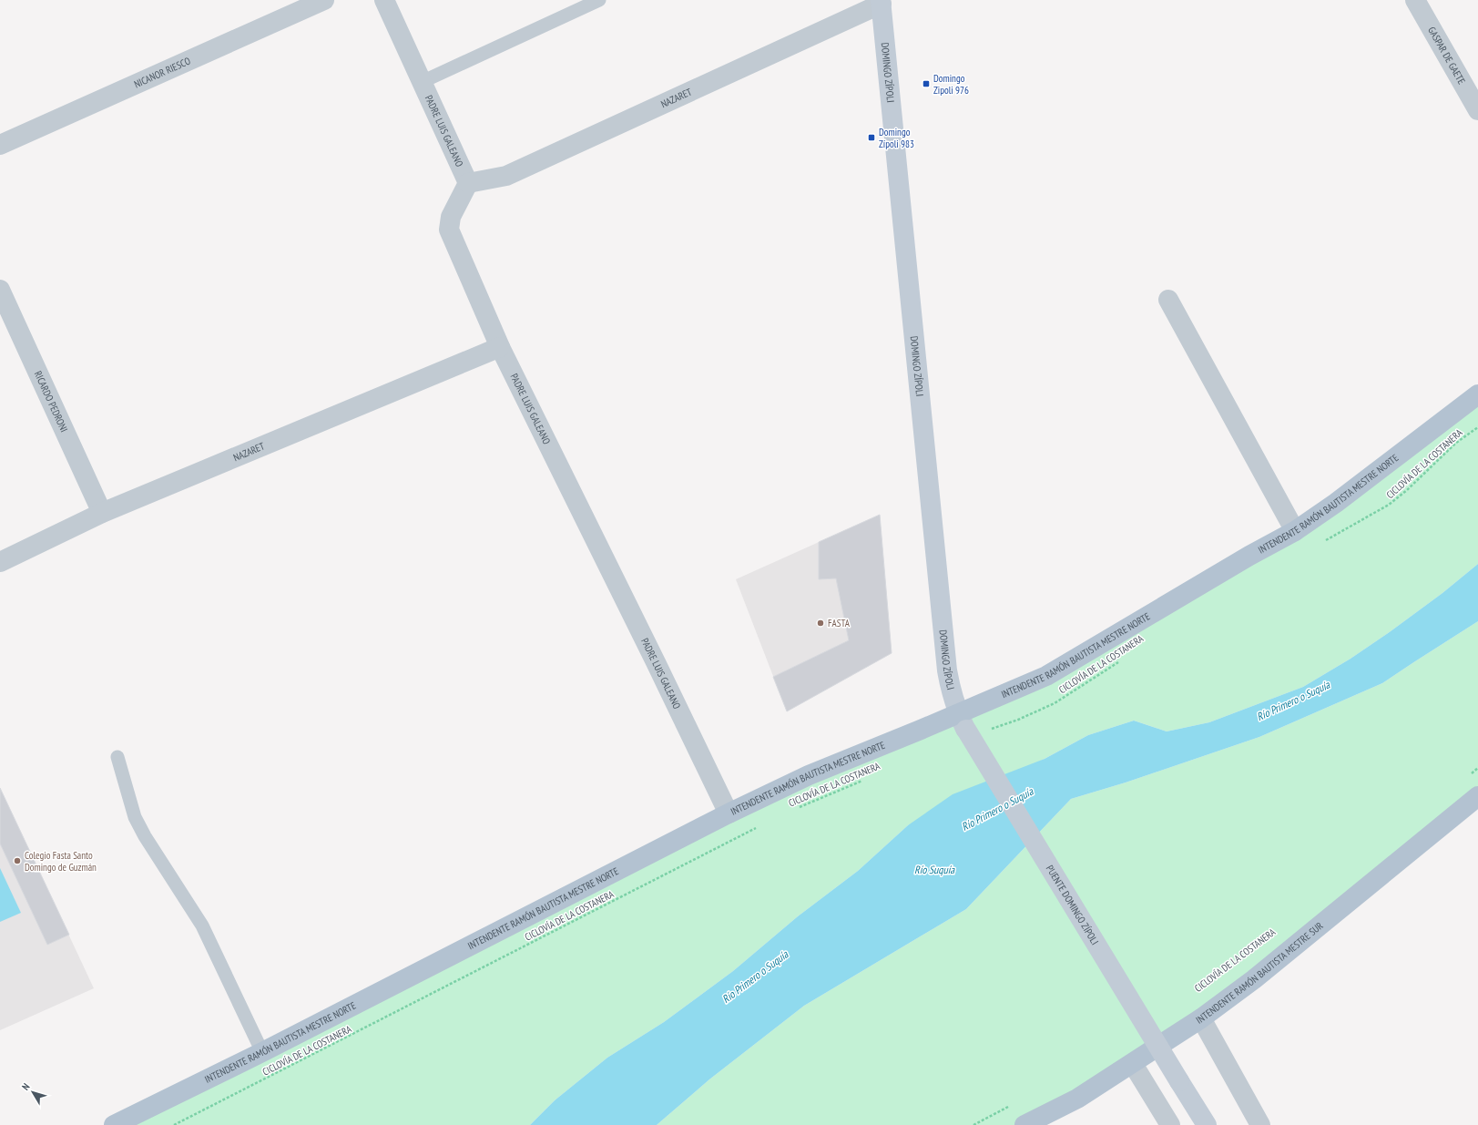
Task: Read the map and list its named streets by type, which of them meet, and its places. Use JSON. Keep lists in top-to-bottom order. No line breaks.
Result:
{"streets":{"main road":["DOMINGO ZÍPOLI","INTENDENTE RAMÓN BAUTISTA MESTRE NORTE","PUENTE DOMINGO ZÍPOLI","INTENDENTE RAMÓN BAUTISTA MESTRE SUR"],"street":["GASPAR DE GAETE","NICANOR RIESCO","NAZARET","PADRE LUIS GALEANO","RICARDO PEDRONI"],"path":["CICLOVÍA DE LA COSTANERA"]},"crossings":[["DOMINGO ZÍPOLI","NAZARET"],["DOMINGO ZÍPOLI","INTENDENTE RAMÓN BAUTISTA MESTRE NORTE"],["DOMINGO ZÍPOLI","PUENTE DOMINGO ZÍPOLI"],["NAZARET","PADRE LUIS GALEANO"],["NAZARET","RICARDO PEDRONI"],["PADRE LUIS GALEANO","INTENDENTE RAMÓN BAUTISTA MESTRE NORTE"],["INTENDENTE RAMÓN BAUTISTA MESTRE NORTE","PUENTE DOMINGO ZÍPOLI"]],"water":["Río Primero o Suquía","Río Suquía"],"places":{"transit":["Domingo Zipoli 976","Domingo Zípoli 983"],"other":["FASTA","Colegio Fasta Santo Domingo de Guzmán"]},"north":"top left"}
